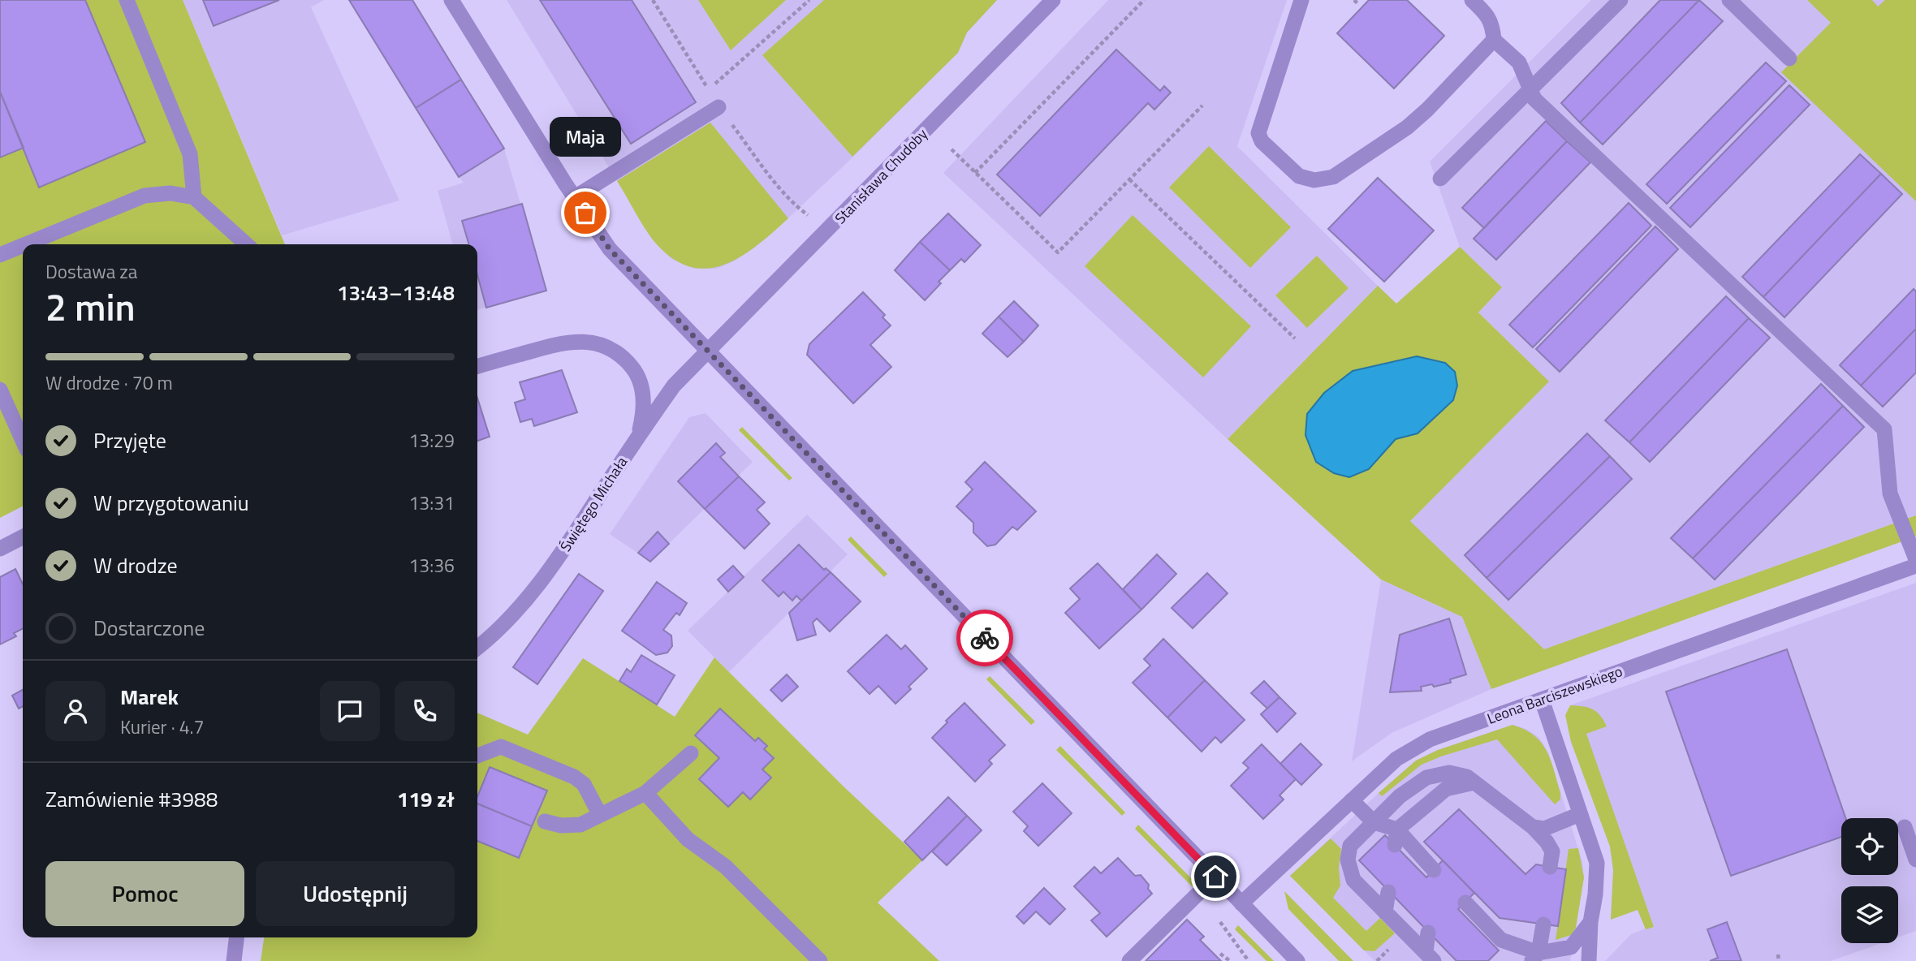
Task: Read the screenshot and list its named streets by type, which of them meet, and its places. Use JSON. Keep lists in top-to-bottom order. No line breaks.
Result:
{"streets":{"street":["Stanisława Chudoby","Świętego Michała","Leona Barciszewskiego"]},"crossings":[["Stanisława Chudoby","Świętego Michała"]],"places":["Maja"],"page":{"bubble":"Maja","heading":["2 min","Dostawa za","13:43–13:48"],"panel":["Marek","Kurier · 4.7","Zamówienie #3988","119 zł"],"bar":"W drodze · 70 m","list":[["Przyjęte","13:29"],["W przygotowaniu","13:31"],["W drodze","13:36"],"Dostarczone"],"buttons":["Pomoc","Udostępnij"]}}
